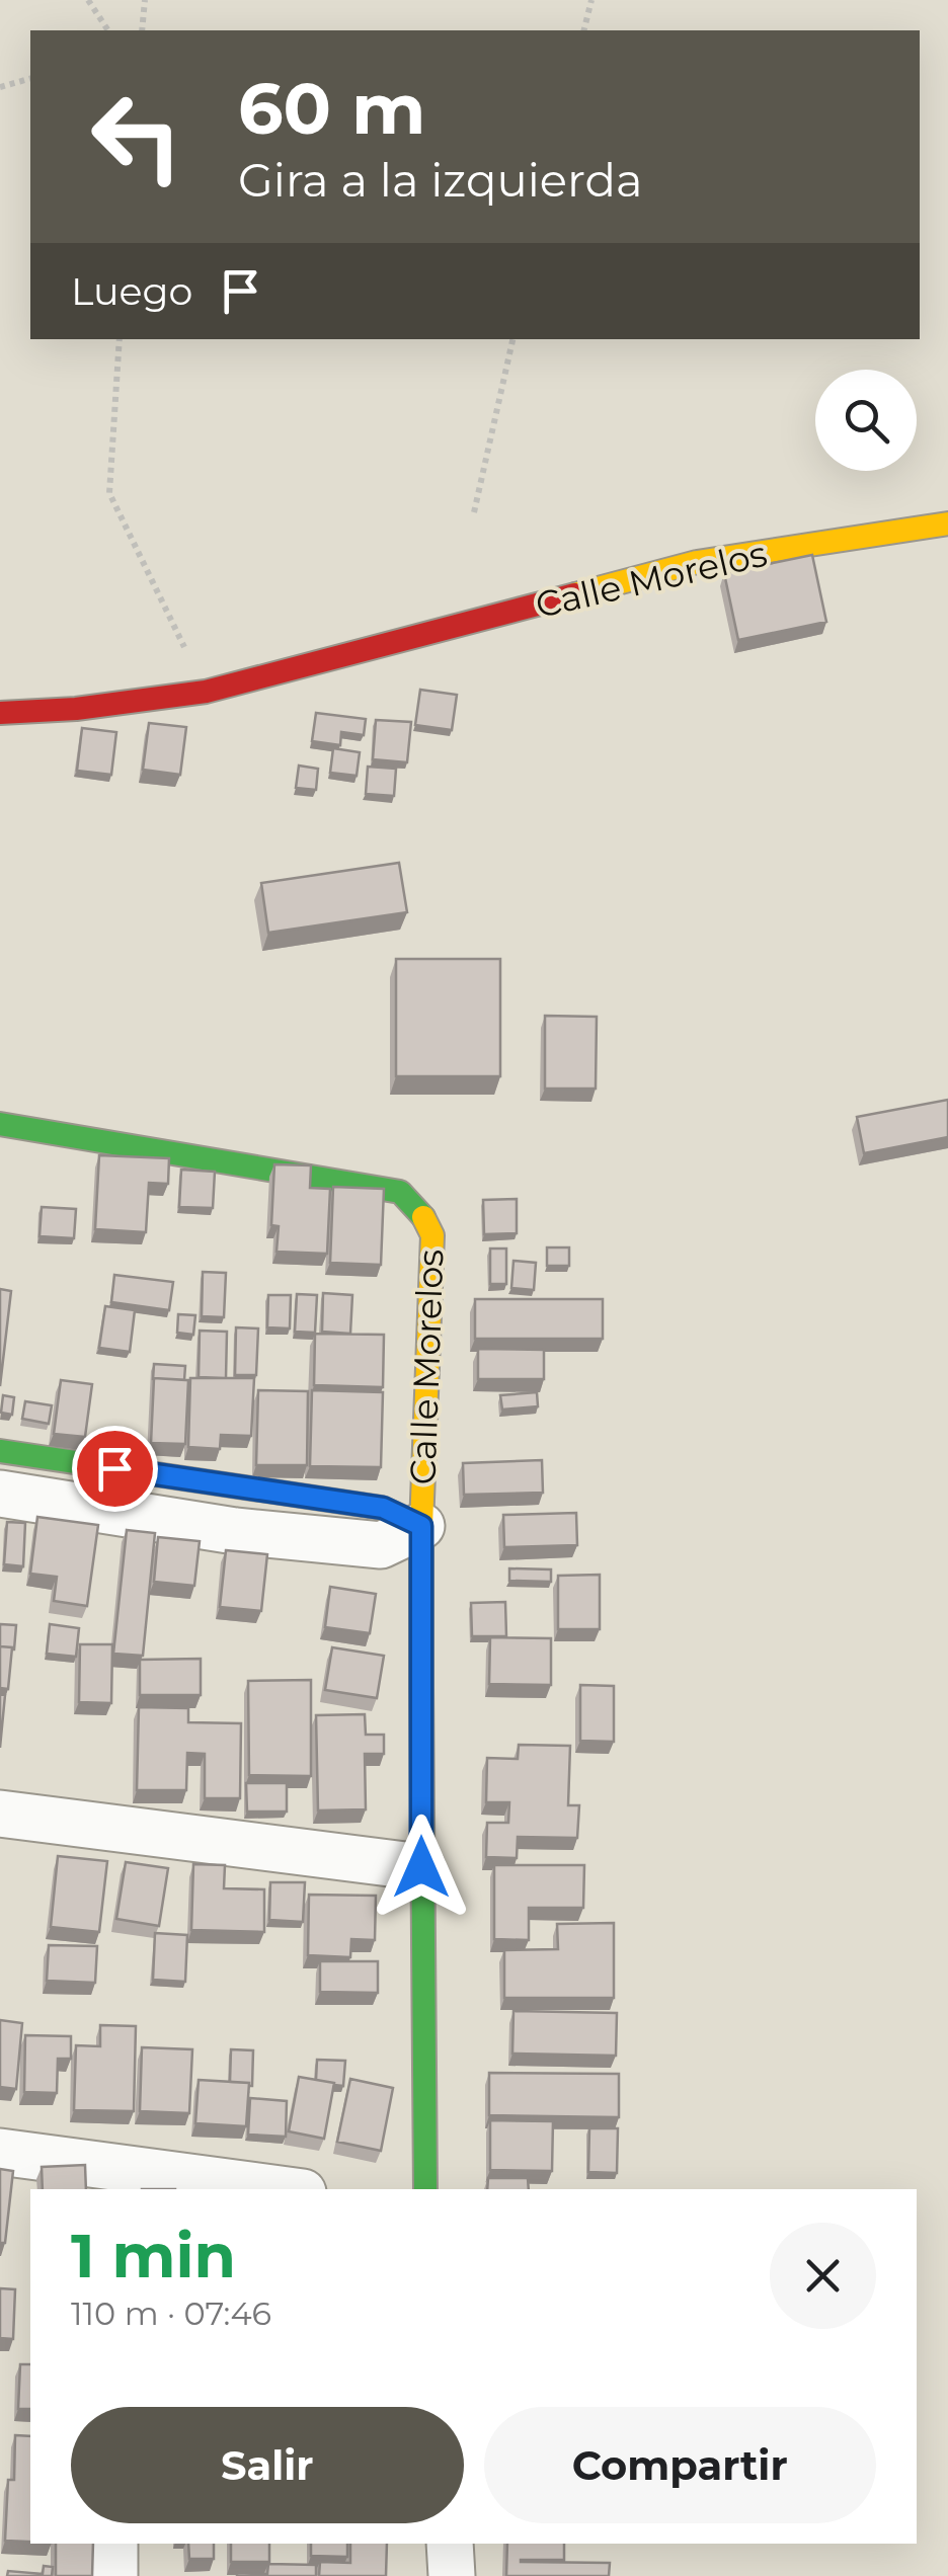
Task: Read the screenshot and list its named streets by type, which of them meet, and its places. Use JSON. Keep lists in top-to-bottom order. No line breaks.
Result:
{"streets":{"street":["Calle Morelos"]},"page":{"turn":["60 m","Gira a la izquierda"],"then":"Luego","heading":["1 min","110 m · 07:46"],"buttons":["Salir","Compartir"]}}
